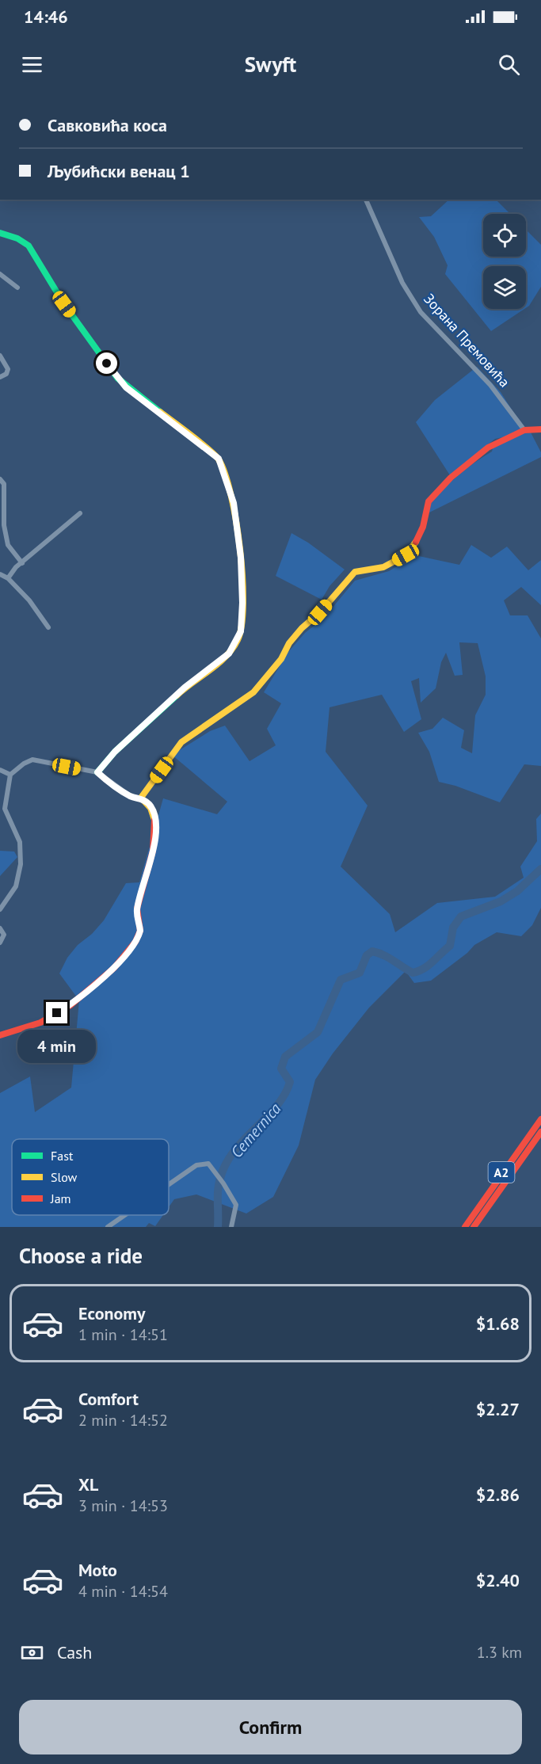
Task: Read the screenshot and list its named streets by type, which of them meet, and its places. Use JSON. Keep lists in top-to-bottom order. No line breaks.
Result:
{"streets":{"main road":["A2"],"street":["Зорана Премовића"]},"water":["Cemernica"],"legend":["Fast","Slow","Jam"],"page":{"status":"14:46","header":"Swyft","banner":["Савковића коса","Љубићски венац 1"],"bubble":"4 min","heading":"Choose a ride","list":[{"name":"Economy","note":"1 min · 14:51","value":"$1.68"},{"name":"Comfort","note":"2 min · 14:52","value":"$2.27"},{"name":"XL","note":"3 min · 14:53","value":"$2.86"},{"name":"Moto","note":"4 min · 14:54","value":"$2.40"}],"pay":["Cash","1.3 km"],"buttons":"Confirm"}}
